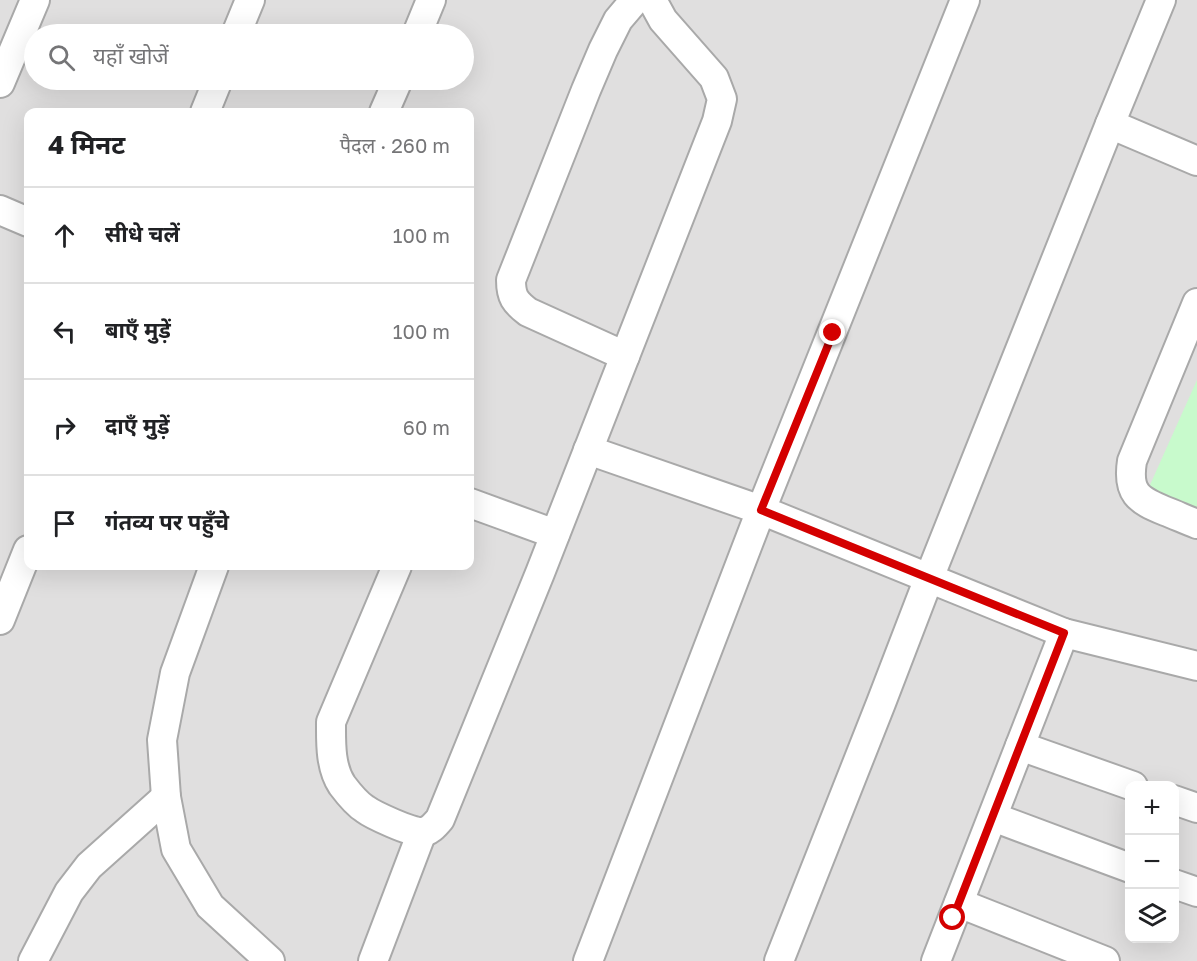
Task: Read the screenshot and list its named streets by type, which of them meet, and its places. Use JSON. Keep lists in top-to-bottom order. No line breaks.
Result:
{"page":{"search":"यहाँ खोजें","heading":["4 मिनट","पैदल · 260 m"],"list":[["सीधे चलें","100 m"],["बाएँ मुड़ें","100 m"],["दाएँ मुड़ें","60 m"],"गंतव्य पर पहुँचे"],"map_buttons":["+","−"]}}
